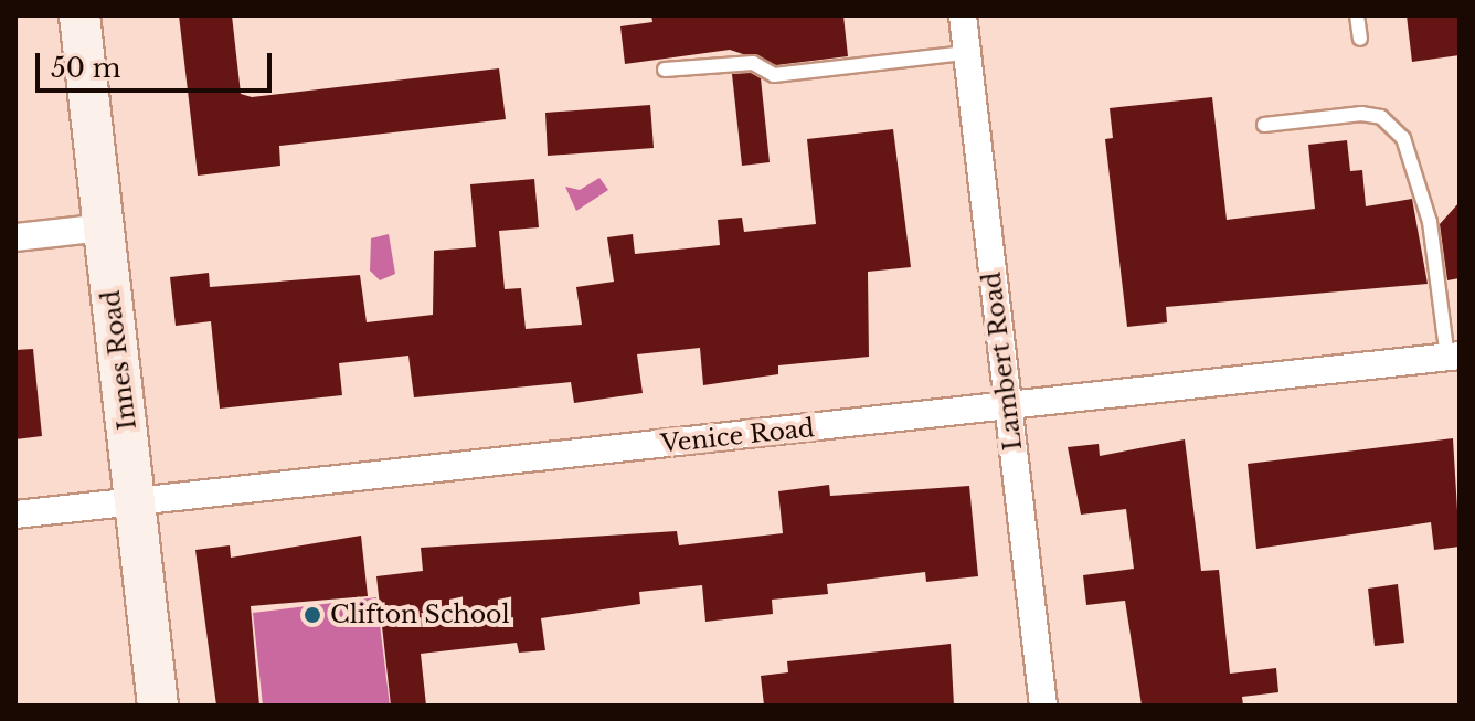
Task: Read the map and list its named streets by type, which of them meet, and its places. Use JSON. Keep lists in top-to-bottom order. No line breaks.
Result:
{"streets":{"street":["Innes Road","Lambert Road","Venice Road"]},"crossings":[["Innes Road","Venice Road"],["Lambert Road","Venice Road"]],"places":["Clifton School"],"scale_bar":"50 m"}
